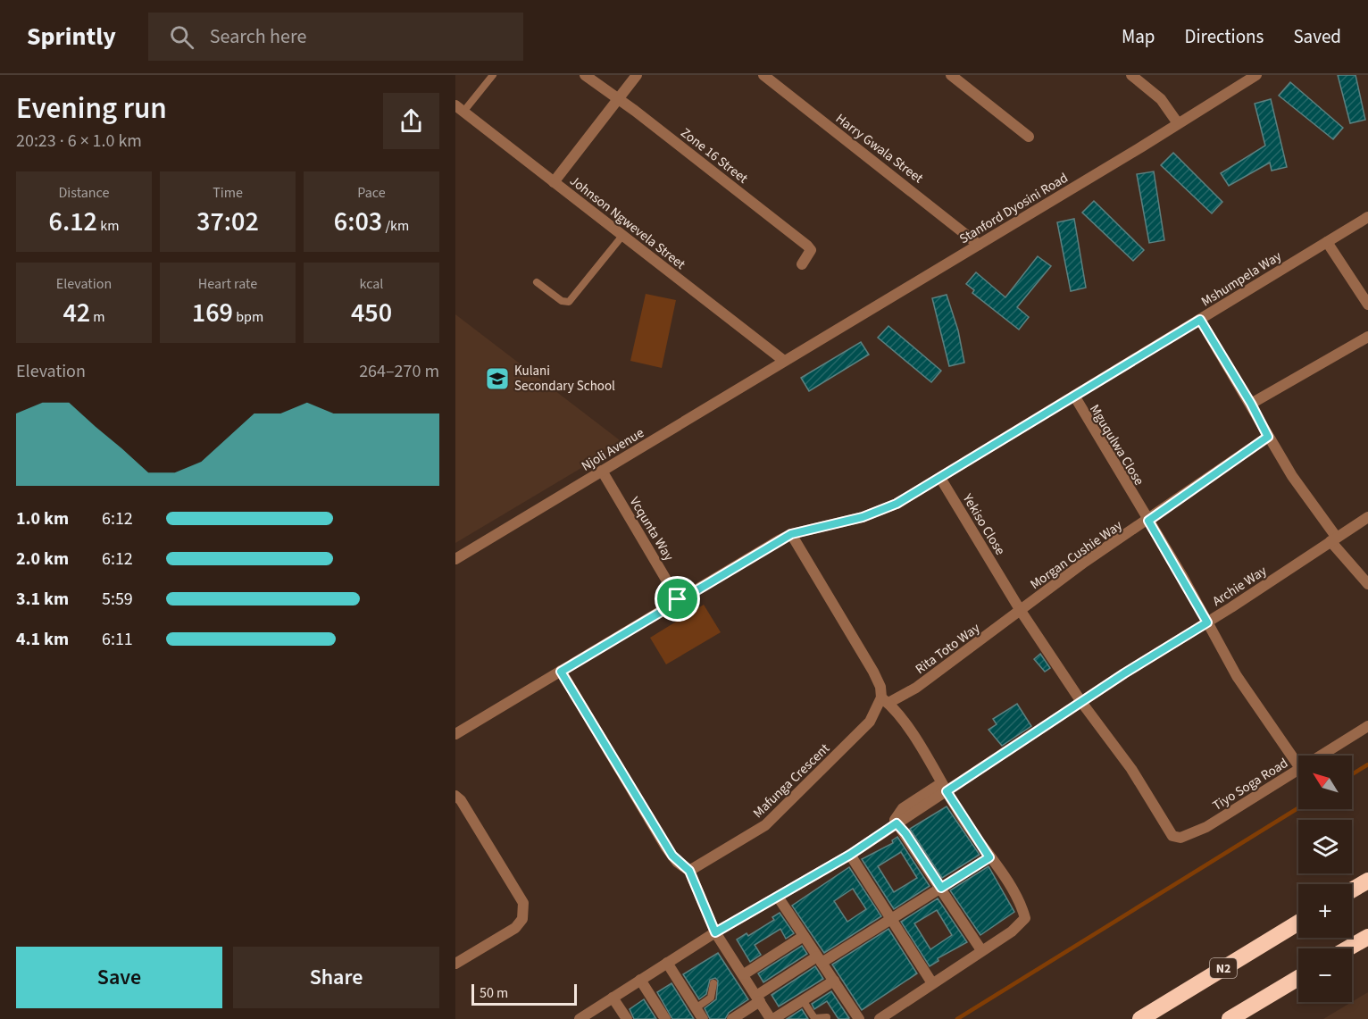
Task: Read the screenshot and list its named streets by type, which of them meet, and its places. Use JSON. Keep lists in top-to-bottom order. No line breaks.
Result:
{"streets":{"highway":["N2"],"street":["Harry Gwala Street","Zone 16 Street","Stanford Dyosini Road","Johnson Ngwevela Street","Mshumpela Way","Mguqulwa Close","Njoli Avenue","Yekiso Close","Vcqunta Way","Morgan Cushie Way","Archie Way","Rita Toto Way","Mafunga Crescent","Tiyo Soga Road"]},"crossings":[["Harry Gwala Street","Stanford Dyosini Road"],["Stanford Dyosini Road","Johnson Ngwevela Street"],["Stanford Dyosini Road","Njoli Avenue"],["Johnson Ngwevela Street","Njoli Avenue"],["Mshumpela Way","Mguqulwa Close"],["Mshumpela Way","Yekiso Close"],["Mshumpela Way","Vcqunta Way"],["Mguqulwa Close","Morgan Cushie Way"],["Mguqulwa Close","Archie Way"],["Njoli Avenue","Vcqunta Way"],["Yekiso Close","Morgan Cushie Way"],["Yekiso Close","Archie Way"],["Yekiso Close","Rita Toto Way"],["Yekiso Close","Tiyo Soga Road"],["Morgan Cushie Way","Rita Toto Way"],["Rita Toto Way","Mafunga Crescent"]],"places":{"school or university":["Kulani Secondary School"]},"scale_bar":"50 m","north":"top left","page":{"header":"Sprintly","search":"Search here","nav":["Map","Directions","Saved"],"heading":["Evening run","20:23 · 6 × 1.0 km"],"stats":[["Distance","6.12 km"],["Time","37:02"],["Pace","6:03 /km"],["Elevation","42 m"],["Heart rate","169 bpm"],["kcal","450"]],"chart":["Elevation","264–270 m"],"list":[{"name":"1.0 km","note":"6:12"},{"name":"2.0 km","note":"6:12"},{"name":"3.1 km","note":"5:59"},{"name":"4.1 km","note":"6:11"}],"map_buttons":["+","−"],"buttons":["Save","Share"],"scale":"50 m"}}
